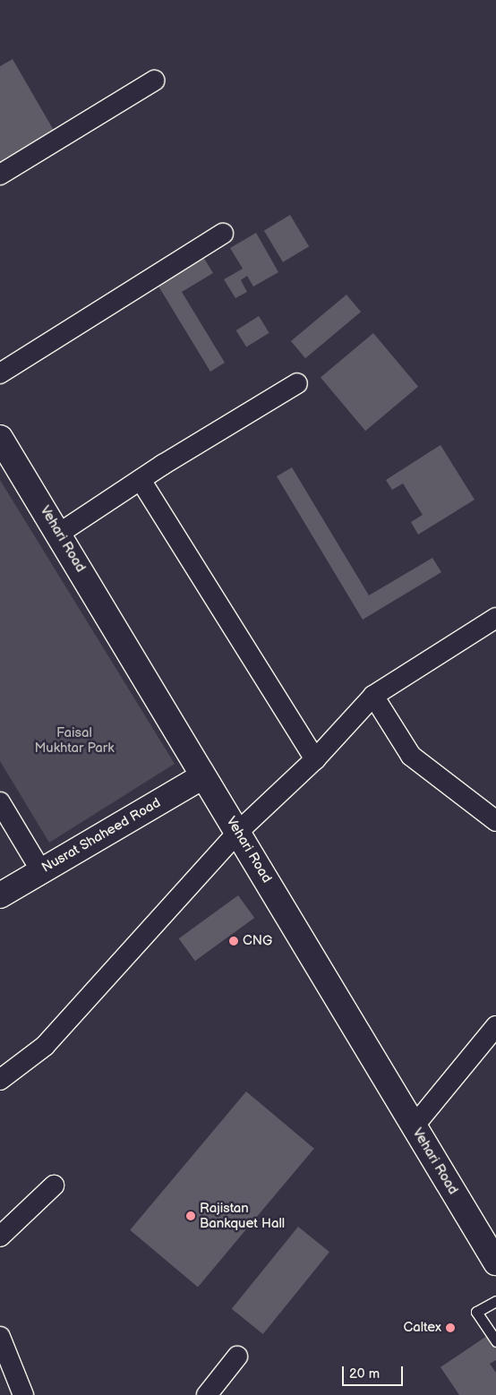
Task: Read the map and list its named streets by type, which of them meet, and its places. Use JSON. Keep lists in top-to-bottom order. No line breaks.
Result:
{"streets":{"main road":["Vehari Road","Nusrat Shaheed Road"]},"crossings":[["Vehari Road","Nusrat Shaheed Road"]],"parks":["Faisal Mukhtar Park"],"places":["CNG","Rajistan Bankquet Hall","Caltex"],"scale_bar":"20 m"}
